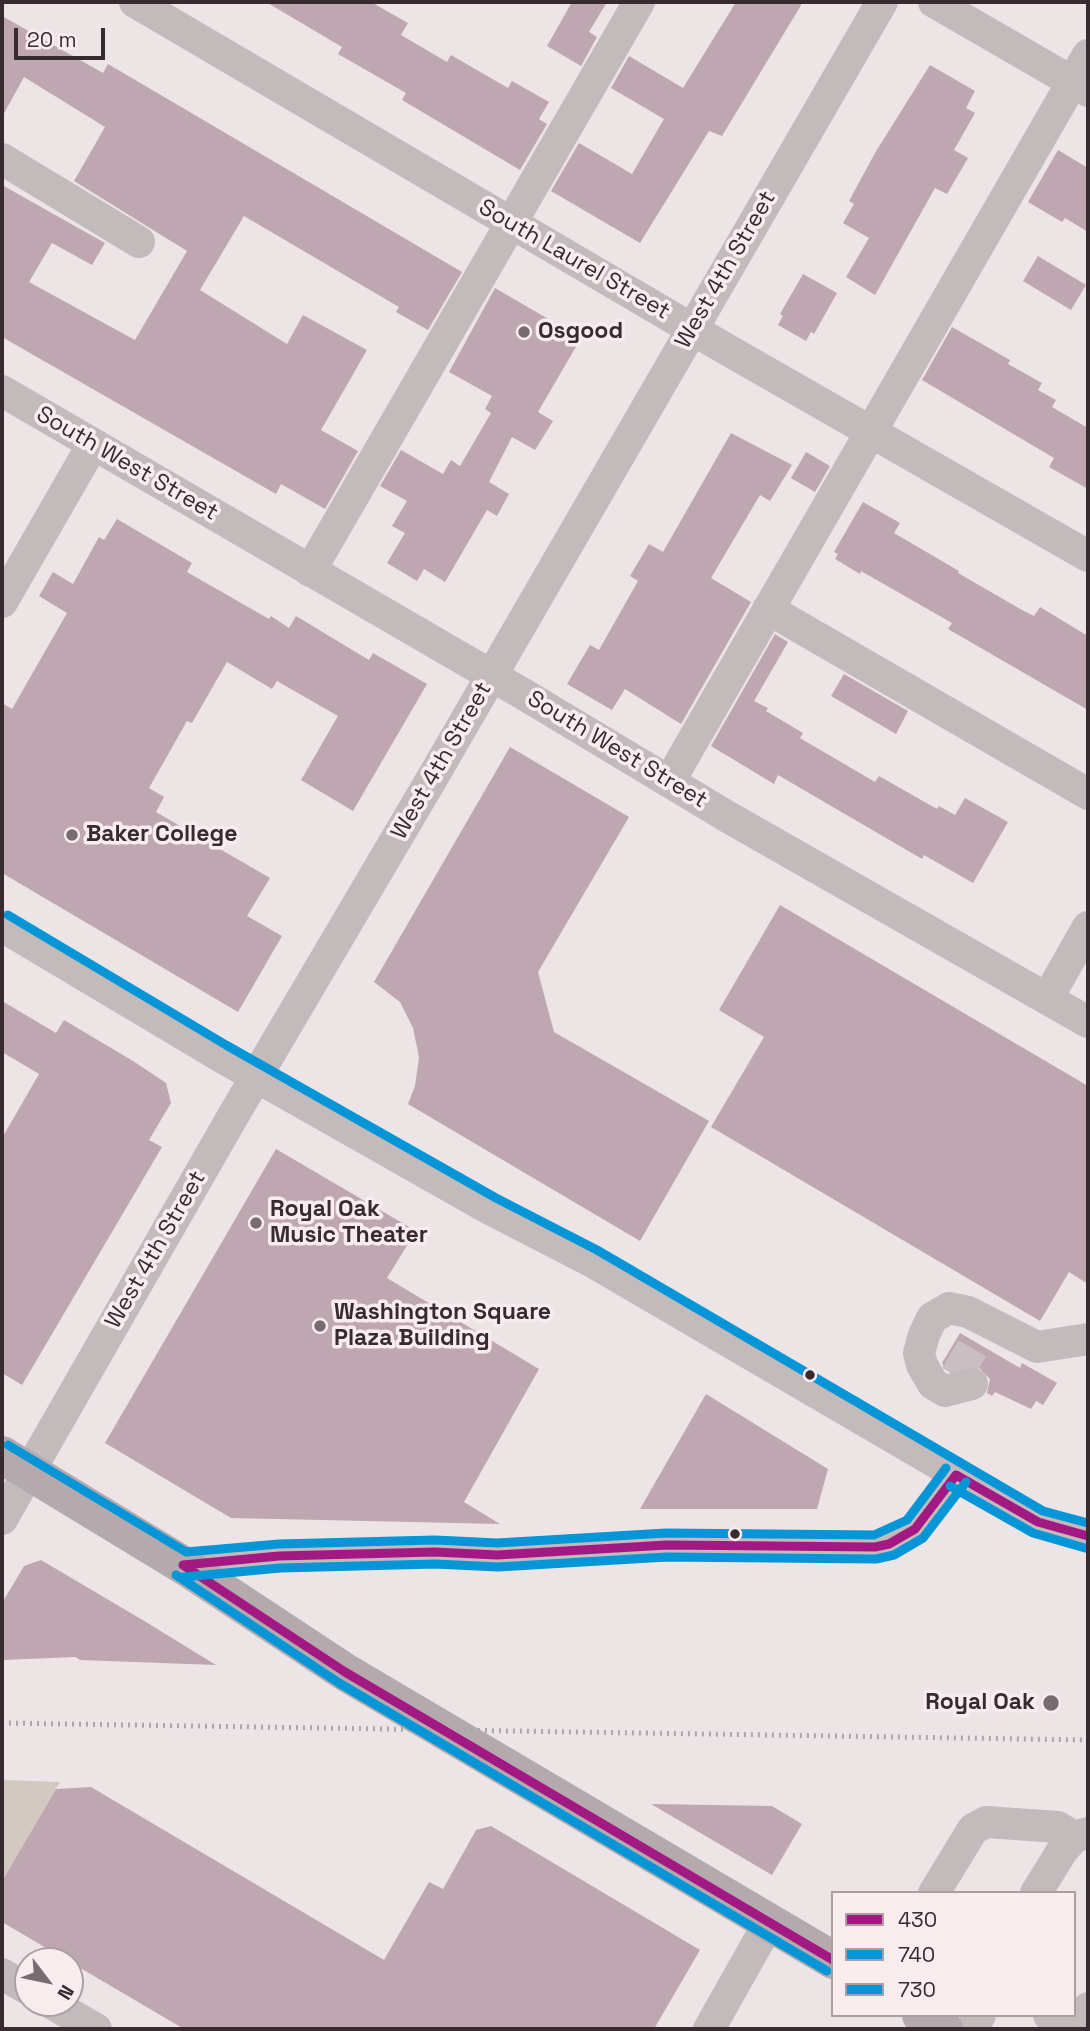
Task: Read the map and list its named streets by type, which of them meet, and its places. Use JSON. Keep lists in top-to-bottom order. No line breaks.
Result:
{"streets":{"street":["South Laurel Street","West 4th Street","South West Street"]},"crossings":[["South Laurel Street","West 4th Street"],["West 4th Street","South West Street"]],"places":["Osgood","Baker College","Royal Oak Music Theater","Washington Square Plaza Building","Royal Oak"],"lines":["transit line 730","transit line 430","transit line 740"],"legend":["430","740","730"],"scale_bar":"20 m","north":"bottom right"}
